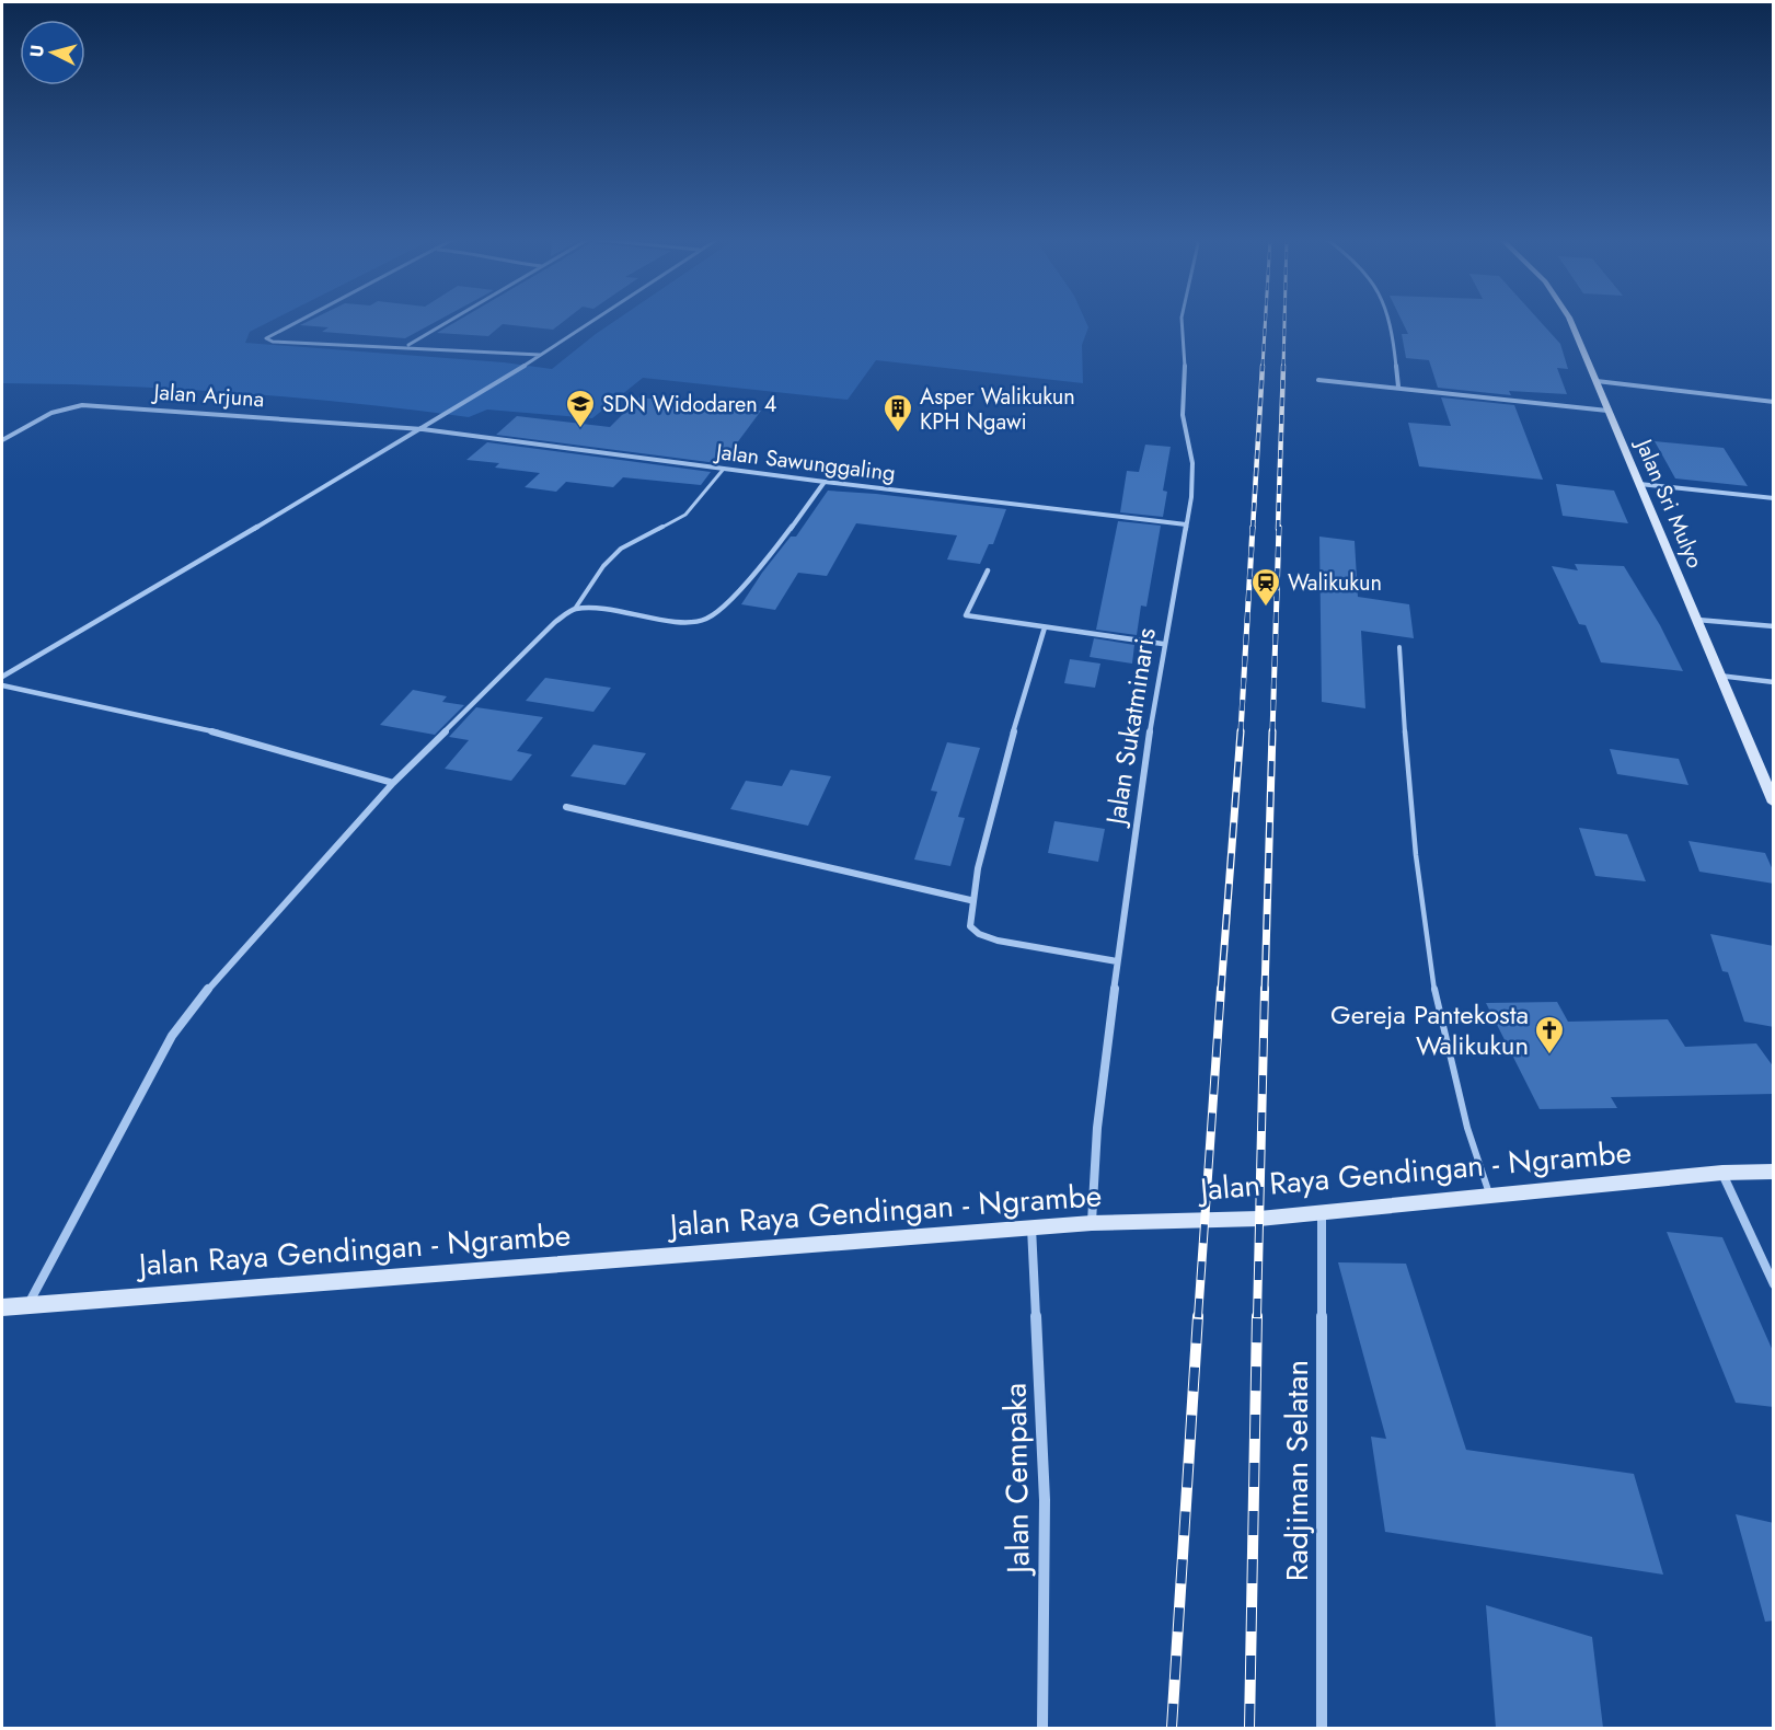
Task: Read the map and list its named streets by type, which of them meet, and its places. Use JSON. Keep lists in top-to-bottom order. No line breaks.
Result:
{"streets":{"main road":["Jalan Sri Mulyo","Jalan Raya Gendingan - Ngrambe"],"street":["Jalan Arjuna","Jalan Sawunggaling","Jalan Sukatminaris","Radjiman Selatan","Jalan Cempaka"]},"crossings":[["Jalan Arjuna","Jalan Sawunggaling"],["Jalan Sawunggaling","Jalan Sukatminaris"],["Jalan Sukatminaris","Jalan Raya Gendingan - Ngrambe"],["Jalan Raya Gendingan - Ngrambe","Radjiman Selatan"],["Jalan Raya Gendingan - Ngrambe","Jalan Cempaka"]],"places":{"school or university":["SDN Widodaren 4"],"building":["Asper Walikukun KPH Ngawi"],"station":["Walikukun"],"church":["Gereja Pantekosta Walikukun"]},"north":"left"}
